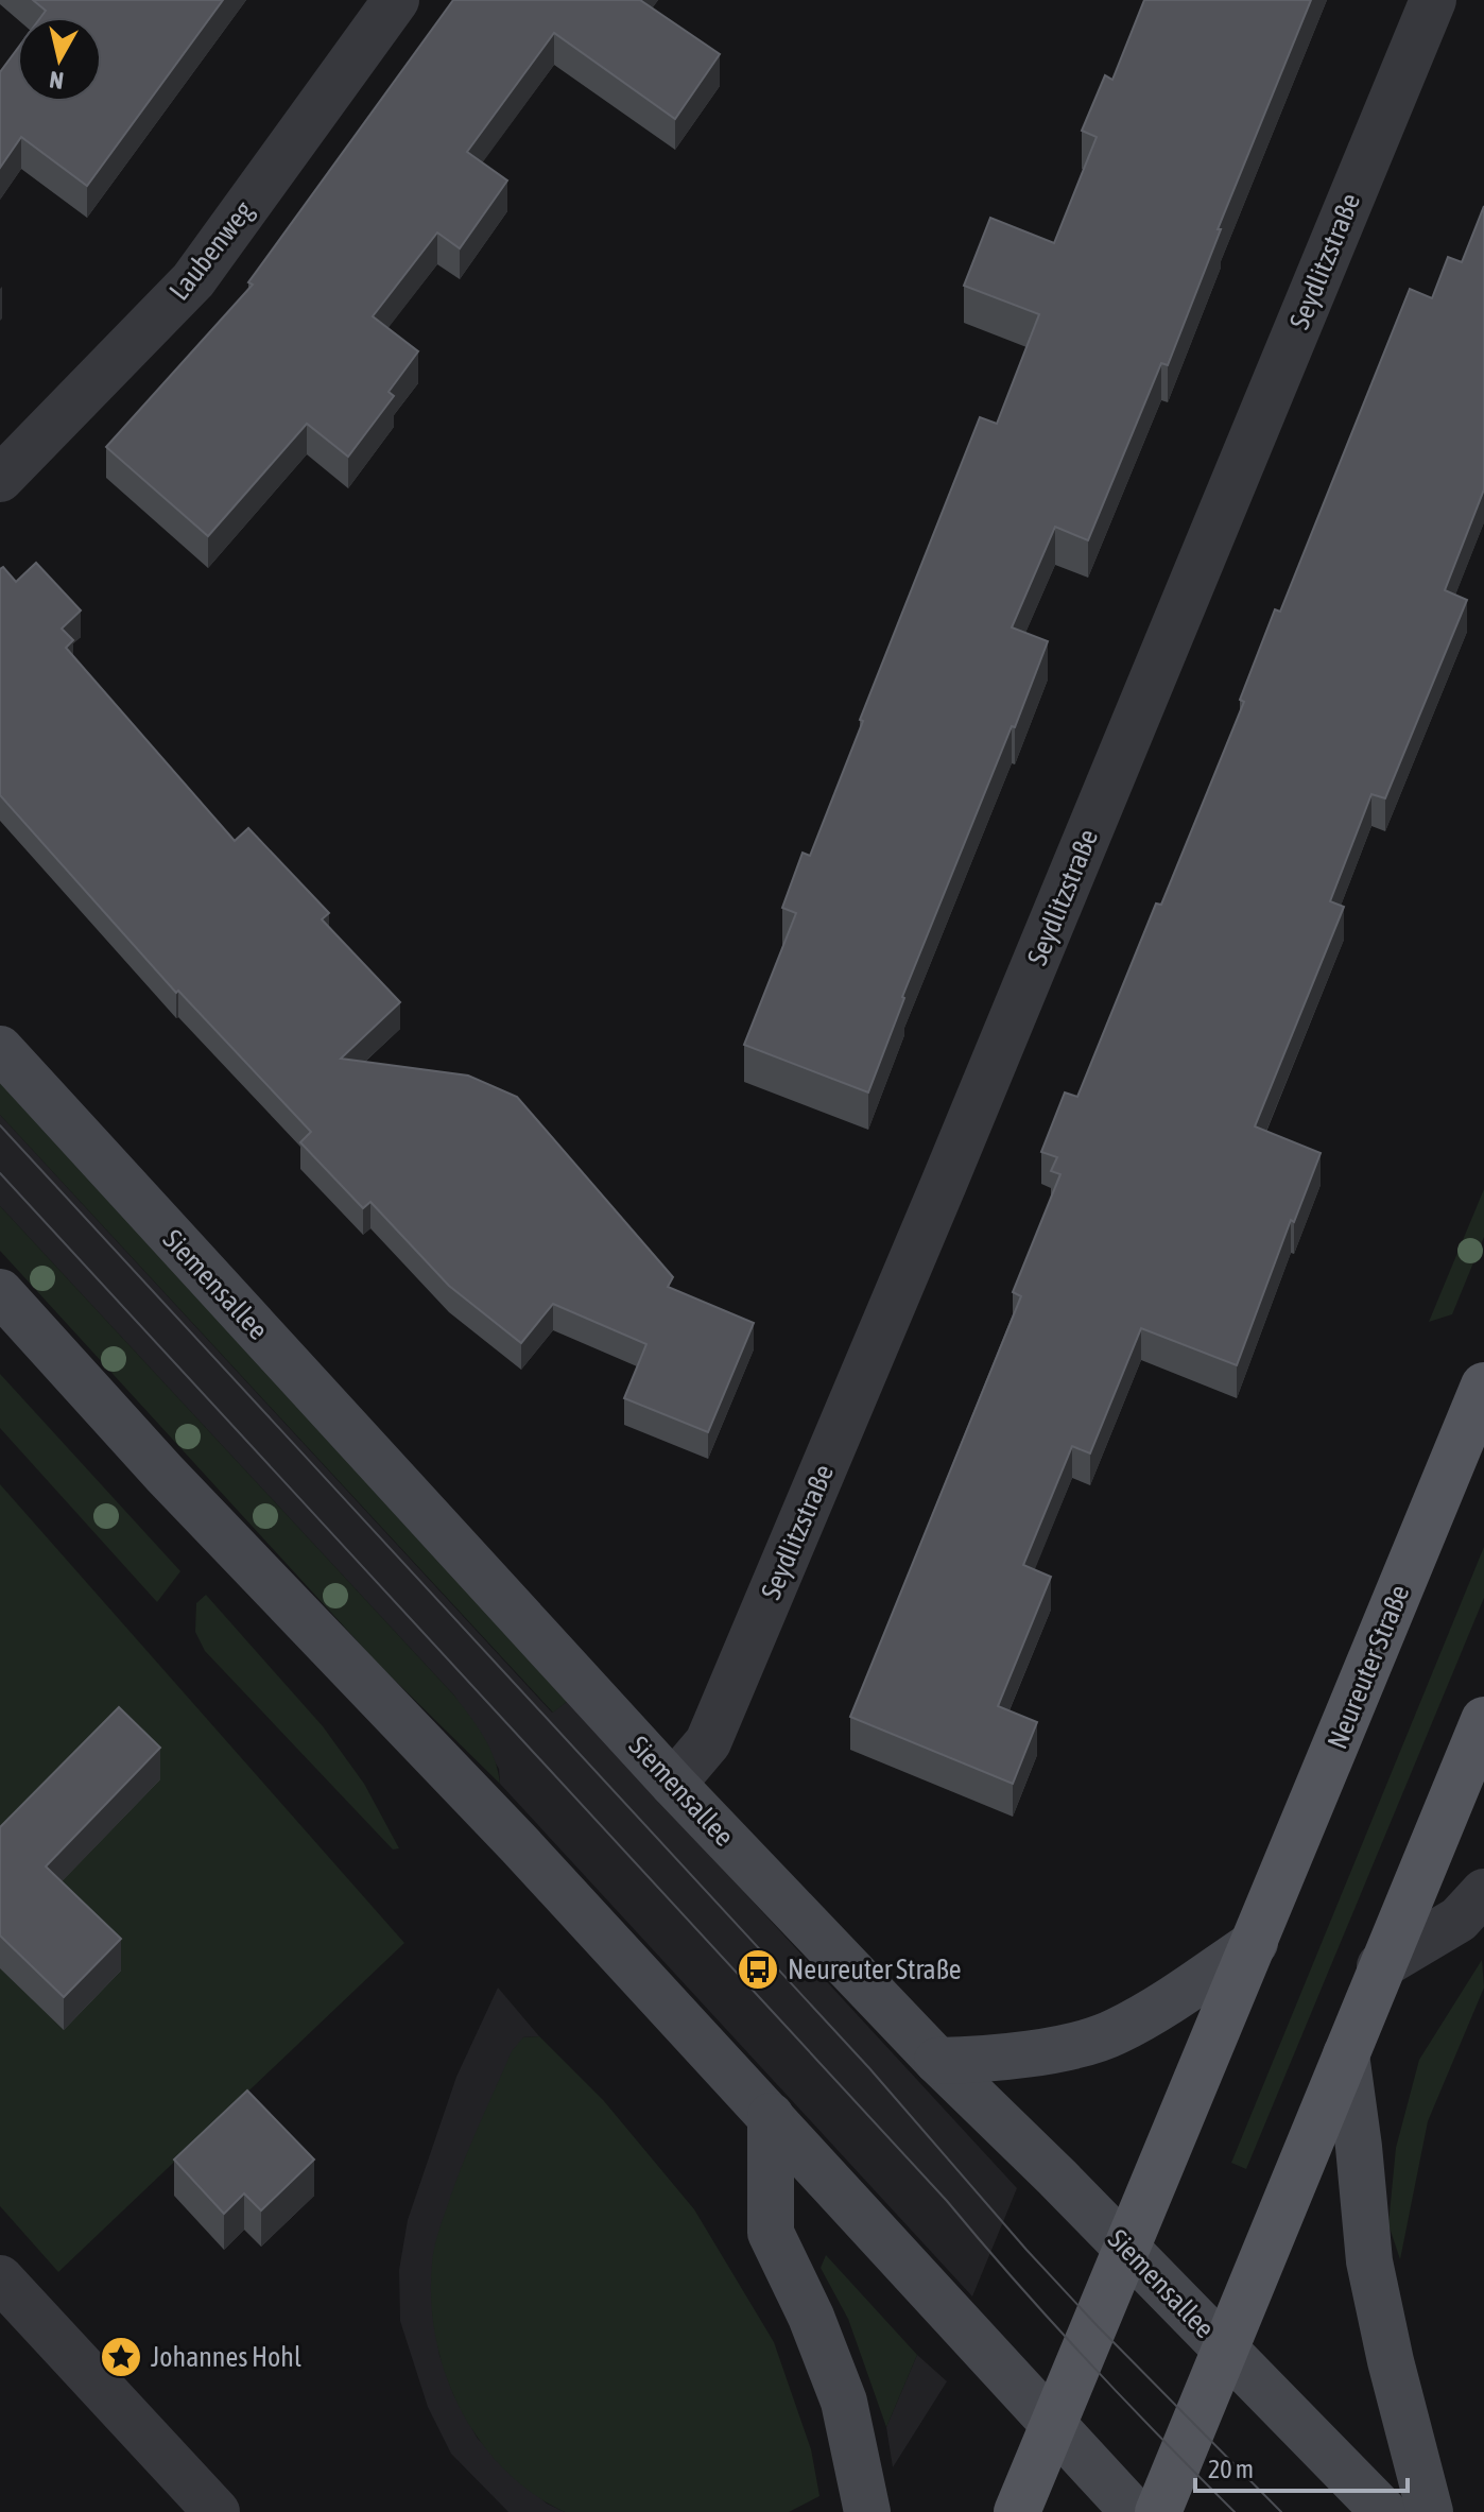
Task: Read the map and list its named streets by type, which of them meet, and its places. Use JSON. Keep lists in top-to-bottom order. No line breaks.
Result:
{"streets":{"main road":["Siemensallee","Neureuter Straße"],"street":["Laubenweg","Seydlitzstraße"]},"crossings":[["Seydlitzstraße","Siemensallee"],["Siemensallee","Neureuter Straße"]],"places":{"bus stop":["Neureuter Straße"],"place":["Johannes Hohl"]},"scale_bar":"20 m","north":"bottom"}
